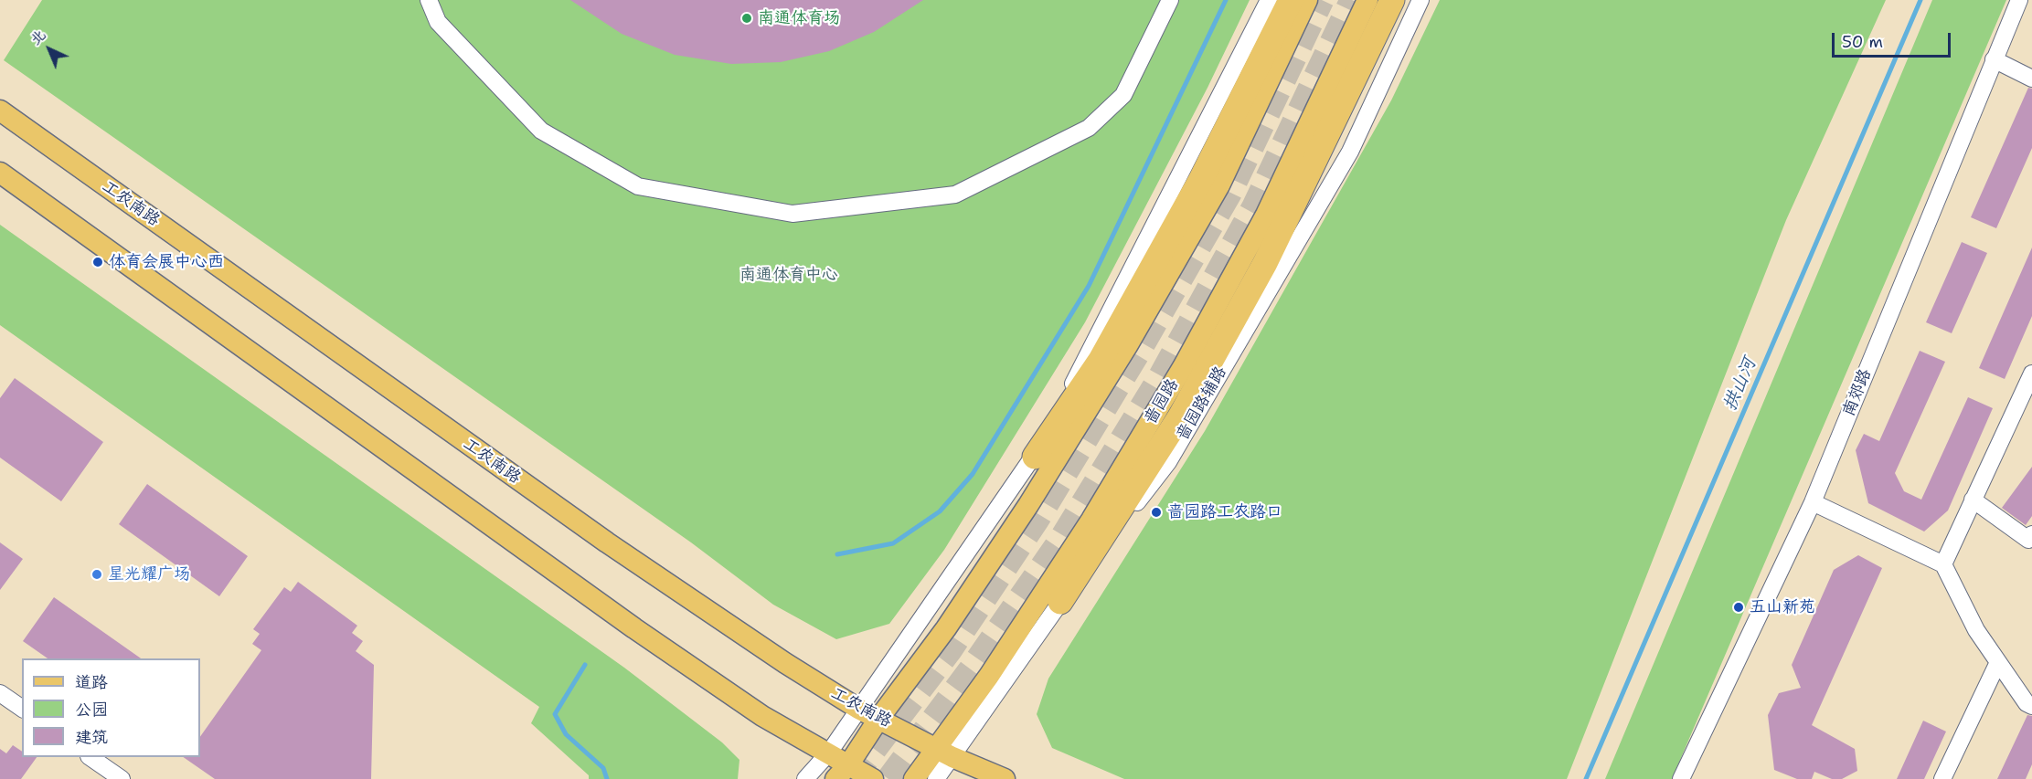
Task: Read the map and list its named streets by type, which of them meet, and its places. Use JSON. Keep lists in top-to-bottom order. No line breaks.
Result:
{"streets":{"main road":["工农南路","啬园路"],"street":["南郊路","啬园路辅路"]},"crossings":[["工农南路","啬园路"],["工农南路","啬园路辅路"],["啬园路","啬园路辅路"]],"water":["拱山河"],"parks":["南通体育中心"],"places":["南通体育场","体育会展中心西","啬园路工农路口","星光耀广场","五山新苑"],"legend":["道路","公园","建筑"],"scale_bar":"50 m","north":"top left"}
